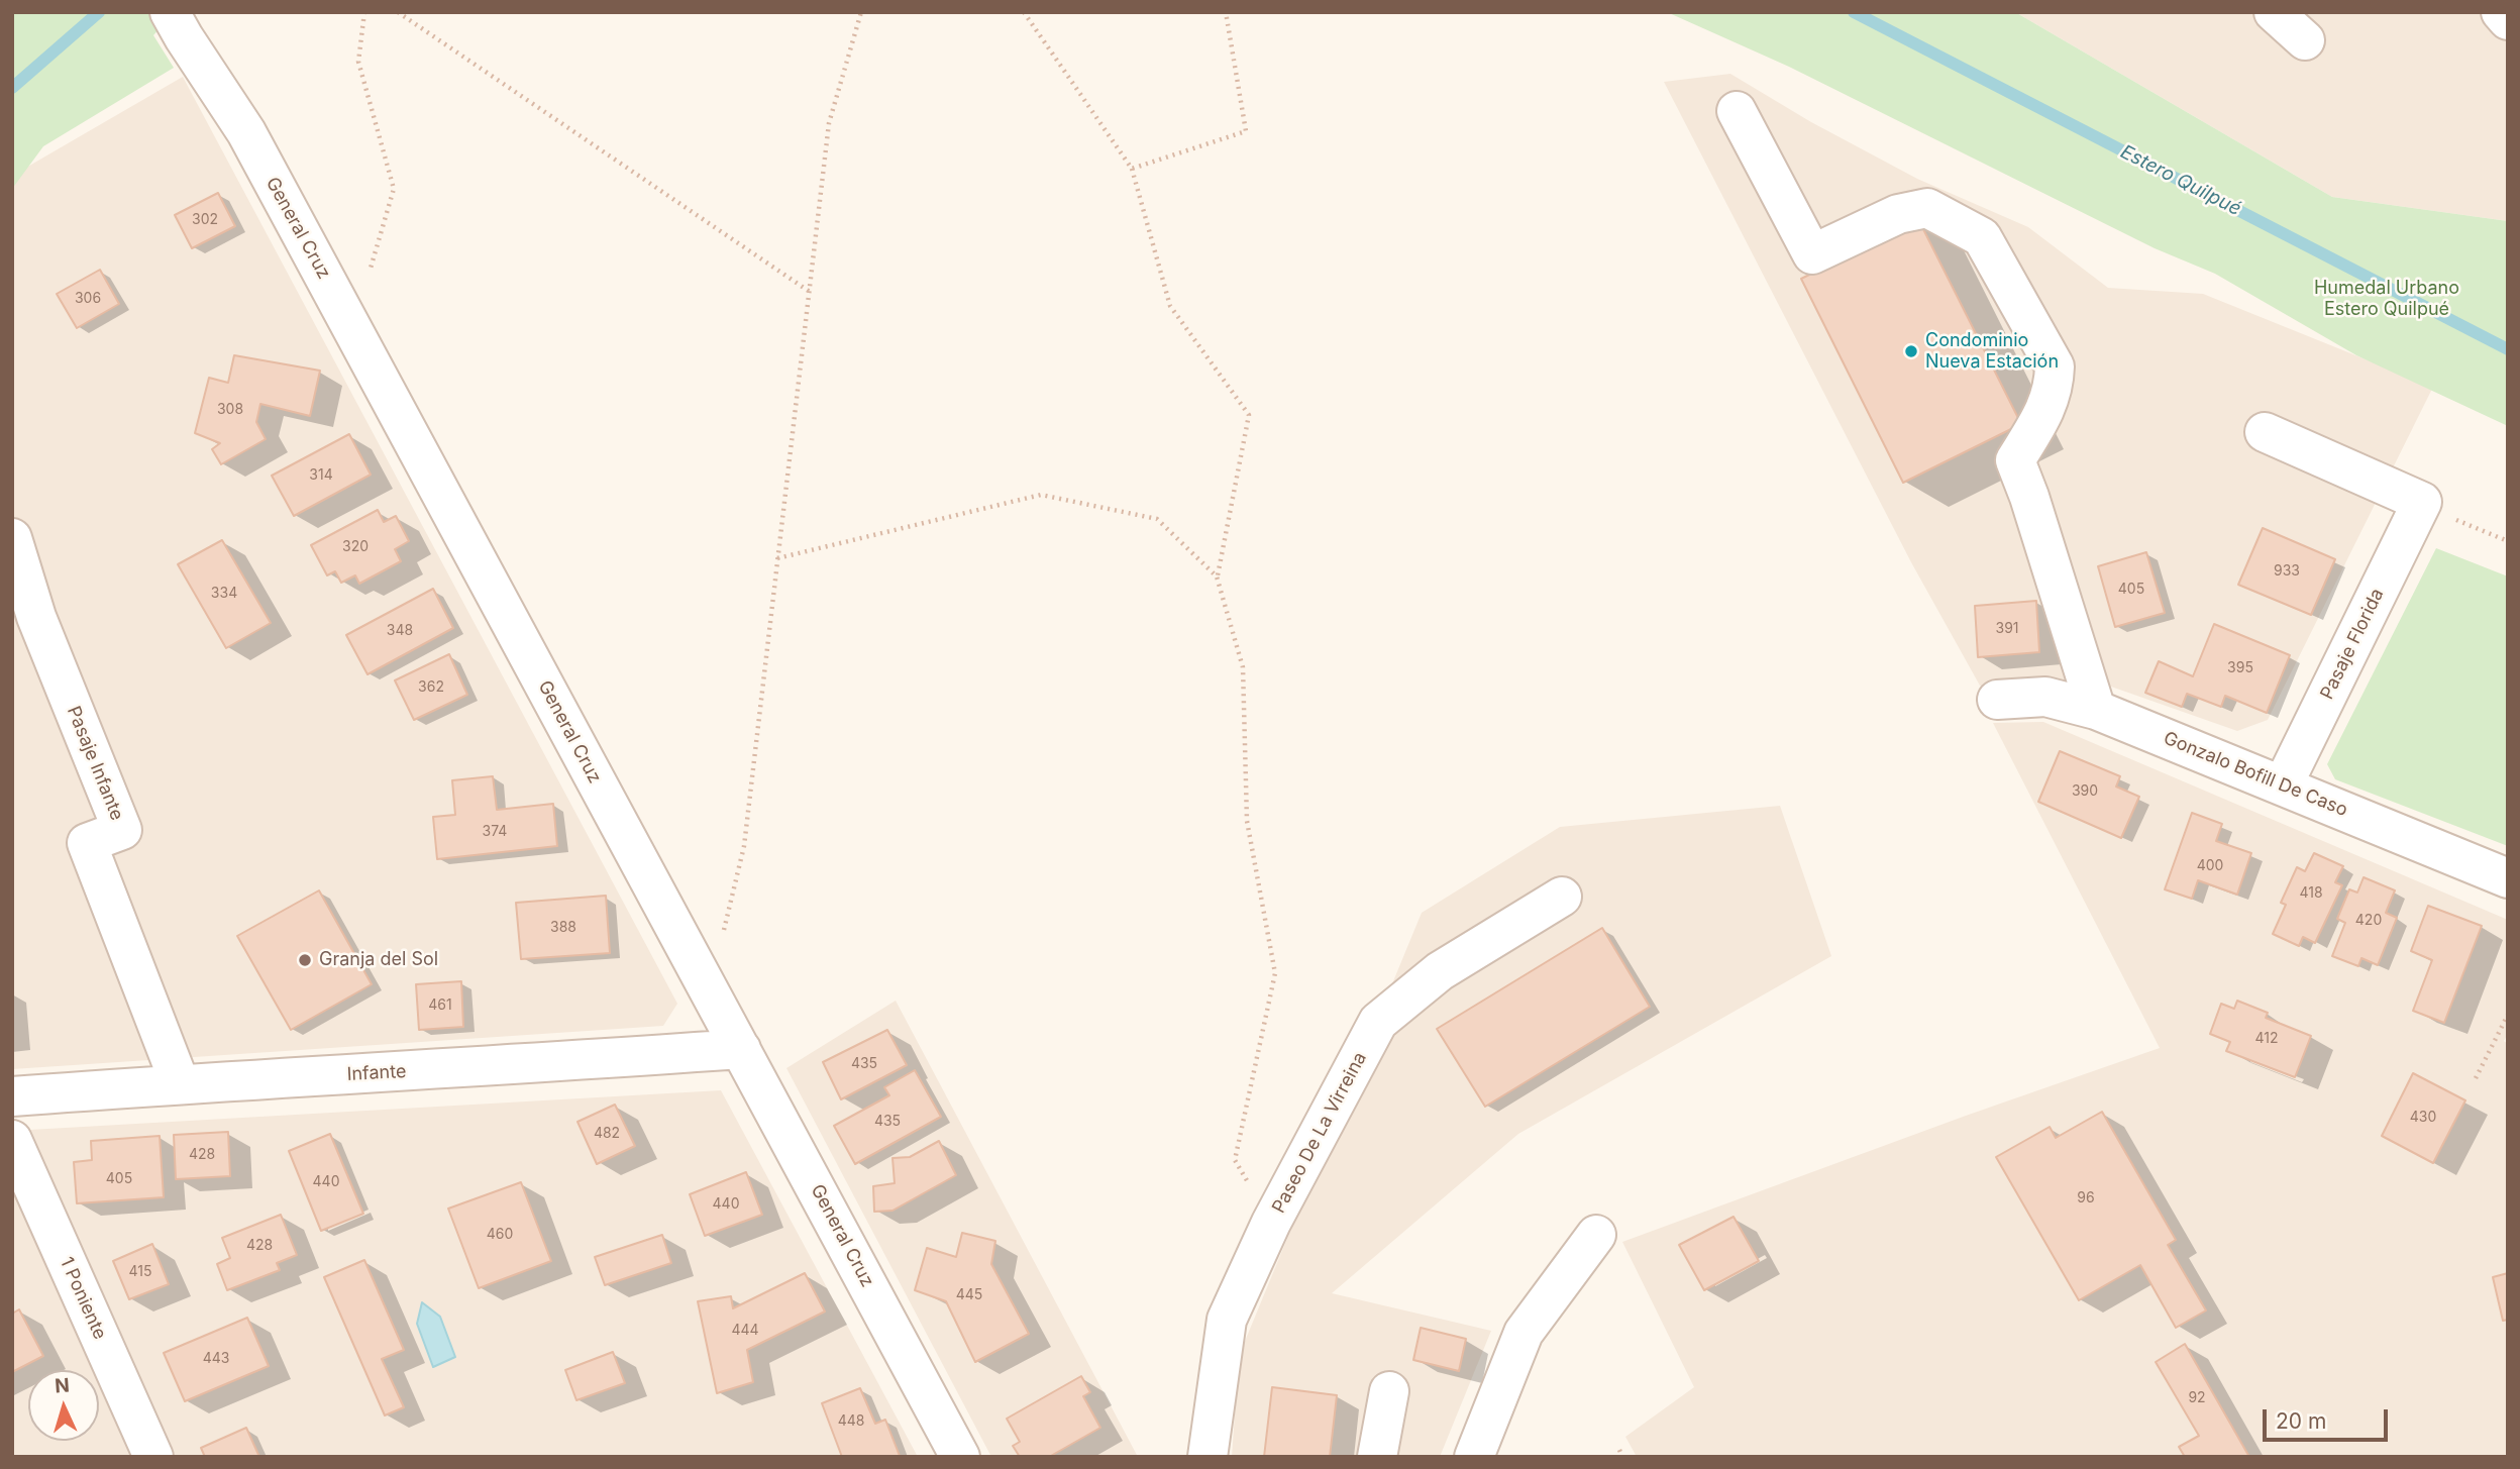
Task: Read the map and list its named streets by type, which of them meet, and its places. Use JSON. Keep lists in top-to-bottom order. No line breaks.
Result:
{"streets":{"street":["General Cruz","Pasaje Florida","Pasaje Infante","Gonzalo Bofill De Caso","Infante","Paseo De La Virreina","1 Poniente"]},"crossings":[["General Cruz","Infante"],["Pasaje Florida","Gonzalo Bofill De Caso"],["Pasaje Infante","Infante"]],"water":["Estero Quilpué"],"parks":["Humedal Urbano Estero Quilpué"],"places":["Condominio Nueva Estación","Granja del Sol"],"house_numbers":["302","306","308","314","320","933","405","334","391","348","395","362","390","374","400","418","420","388","461","412","435","430","435","482","428","405","440","96","440","460","428","415","445","444","443","92","448"],"scale_bar":"20 m","north":"top"}
